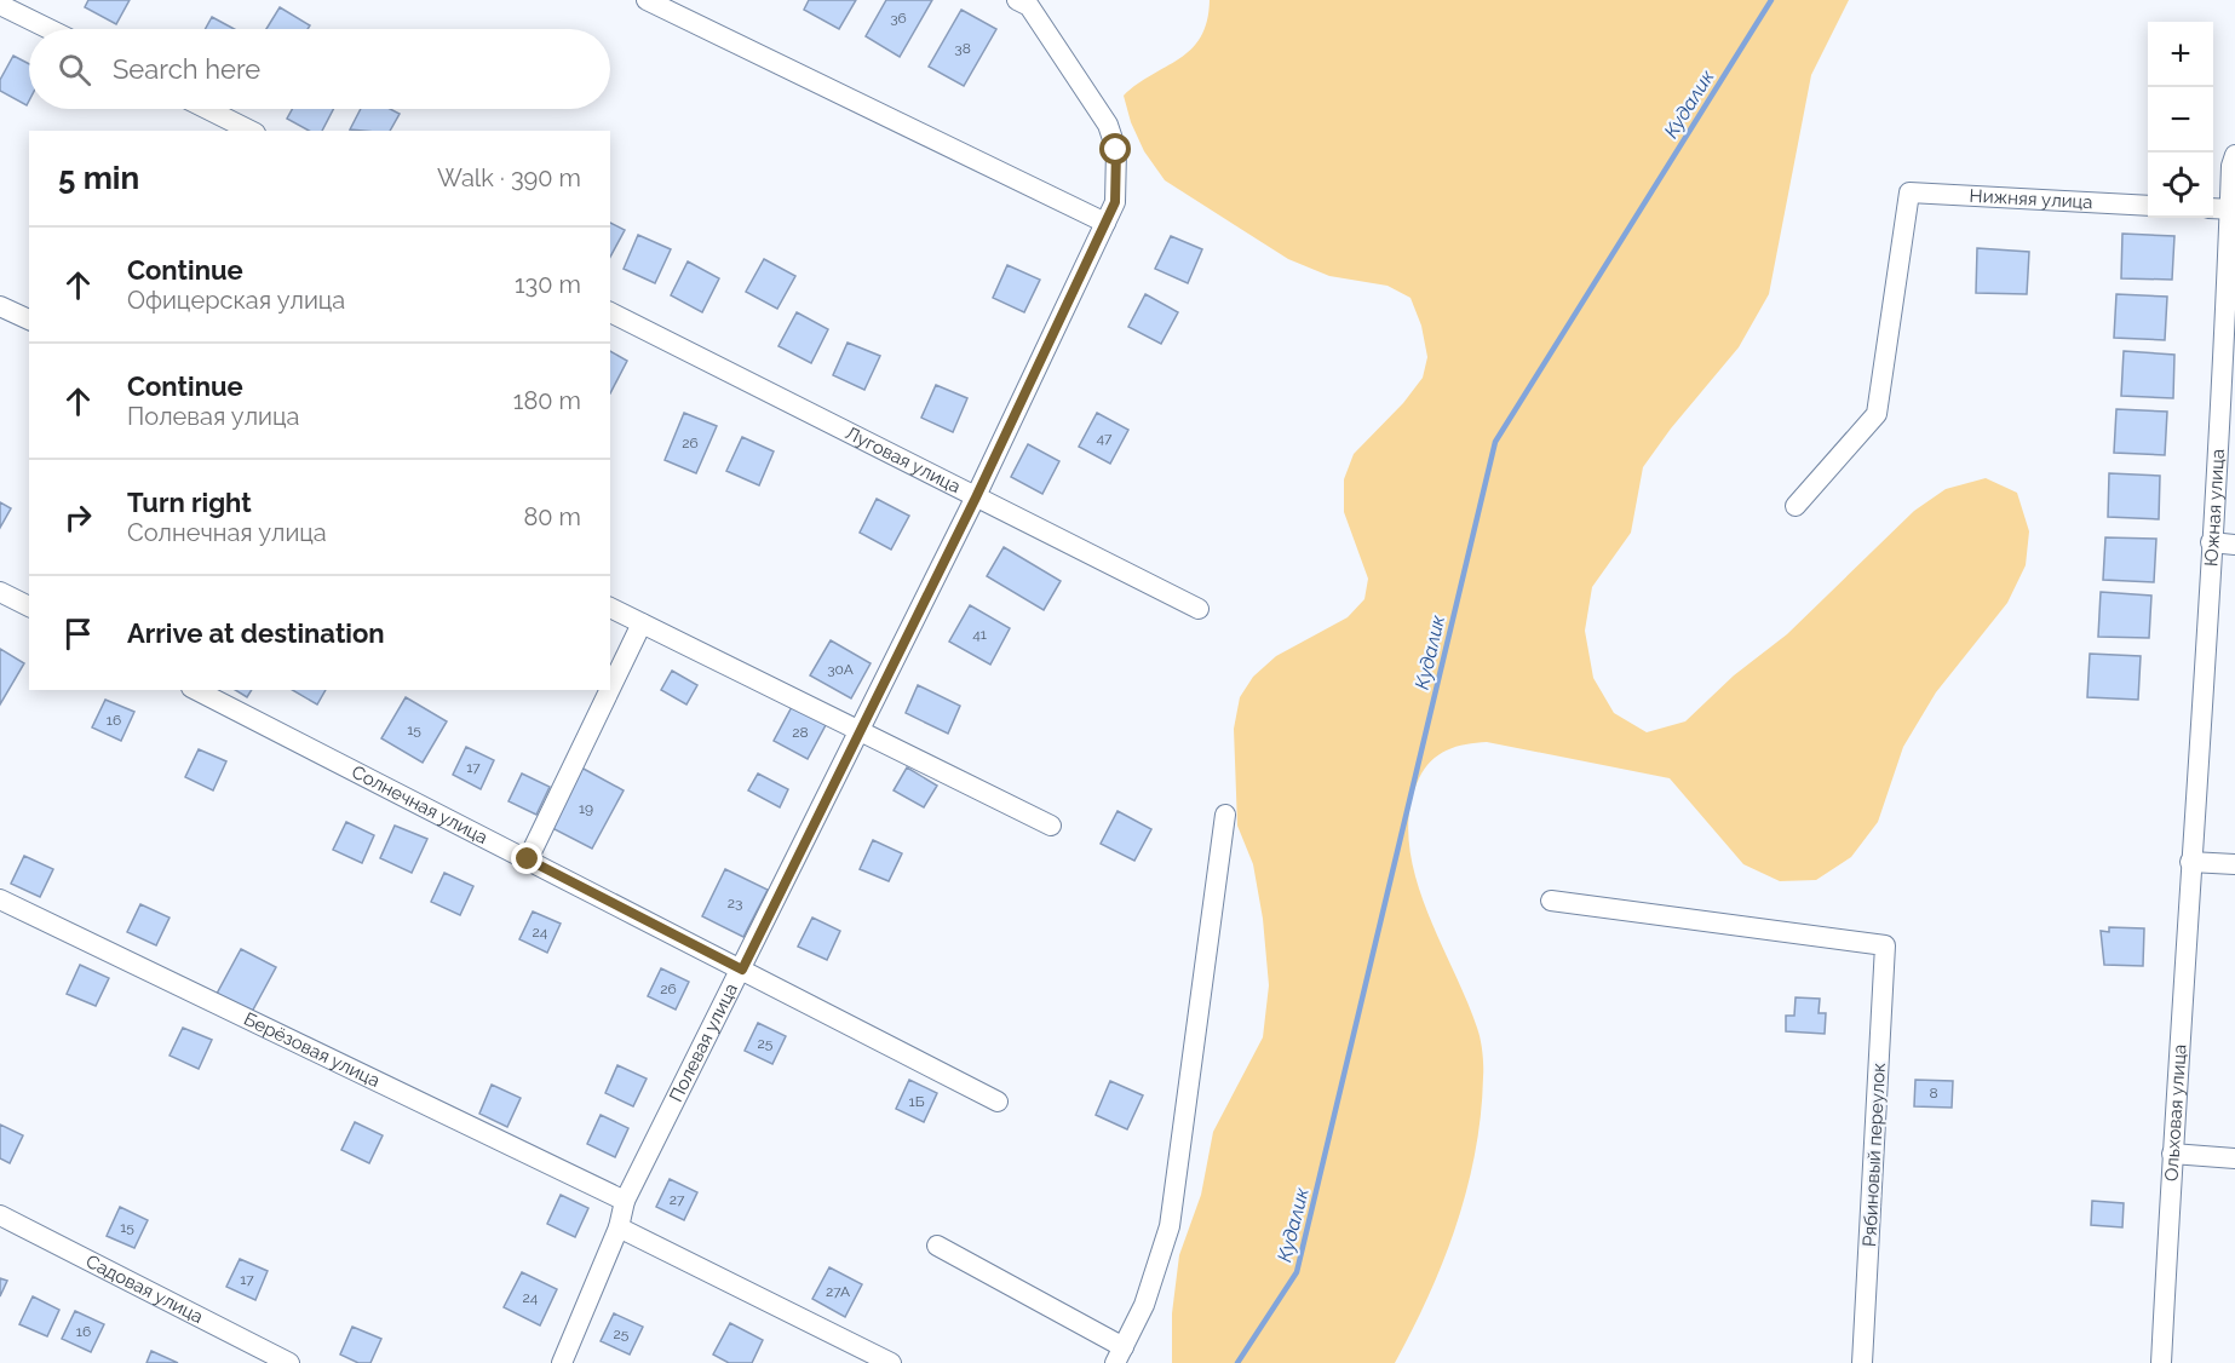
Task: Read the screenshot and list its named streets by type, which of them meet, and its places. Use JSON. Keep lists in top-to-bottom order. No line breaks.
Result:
{"streets":{"street":["Нижняя улица","Луговая улица","Южная улица","Солнечная улица","Полевая улица","Берёзовая улица","Ольховая улица","Рябиновый переулок","Садовая улица"]},"crossings":[["Луговая улица","Полевая улица"],["Южная улица","Ольховая улица"],["Солнечная улица","Полевая улица"],["Полевая улица","Берёзовая улица"]],"water":["Кудалик"],"house_numbers":["36","38","47","26","41","30А","16","15","28","17","19","23","24","26","25","8","1Б","27","15","17","27А","24","16","25"],"page":{"map_buttons":["+","−"],"search":"Search here","heading":["5 min","Walk · 390 m"],"list":[["Continue","Офицерская улица","130 m"],["Continue","Полевая улица","180 m"],["Turn right","Солнечная улица","80 m"],"Arrive at destination"]}}
